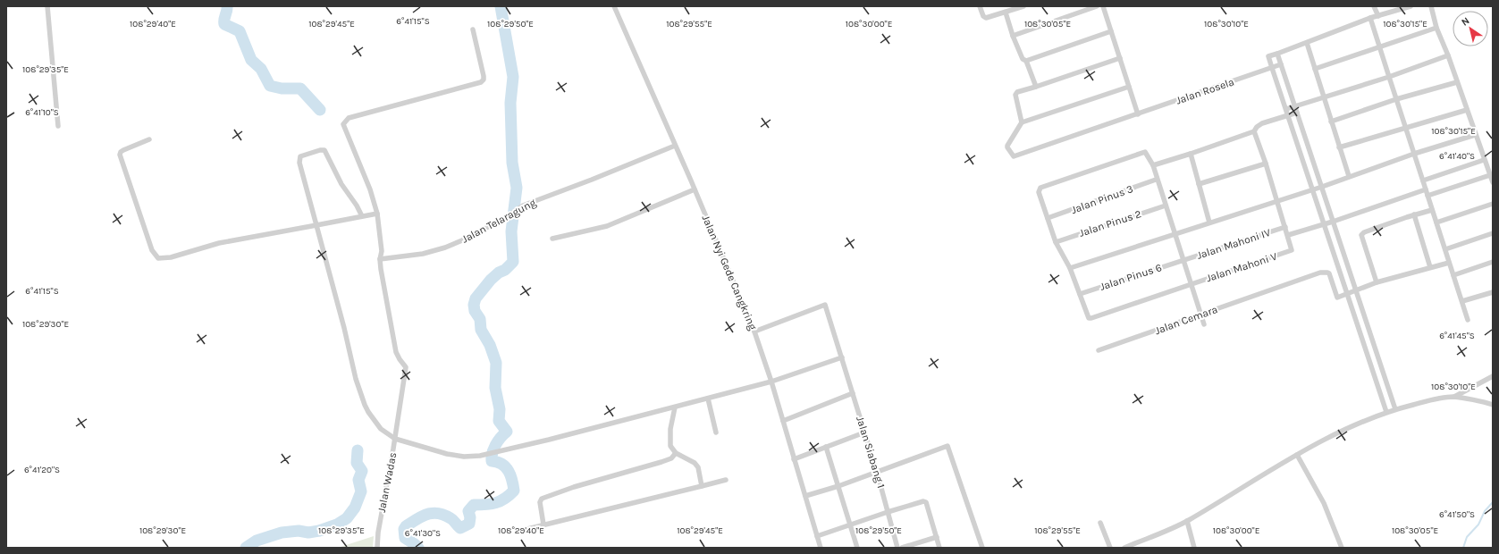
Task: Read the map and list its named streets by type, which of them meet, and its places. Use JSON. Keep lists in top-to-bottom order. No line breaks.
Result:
{"streets":{"street":["Jalan Rosela","Jalan Pinus 3","Jalan Telaragung","Jalan Pinus 2","Jalan Mahoni IV","Jalan Mahoni V","Jalan Nyi Gede Cangkring","Jalan Pinus 6","Jalan Cemara","Jalan Siabang 1","Jalan Wadas"]},"crossings":[["Jalan Telaragung","Jalan Nyi Gede Cangkring"],["Jalan Telaragung","Jalan Wadas"],["Jalan Mahoni IV","Jalan Pinus 6"],["Jalan Mahoni V","Jalan Pinus 6"],["Jalan Nyi Gede Cangkring","Jalan Siabang 1"]],"north":"top left","coordinates":["6°41'15\"S","108°29'40\"E","108°29'45\"E","108°29'50\"E","108°30'05\"E","108°30'10\"E","108°30'15\"E","108°29'55\"E","108°30'00\"E","108°29'35\"E","6°41'10\"S","6°41'40\"S","108°29'30\"E","6°41'45\"S","6°41'20\"S","6°41'50\"S","6°41'30\"S"]}
